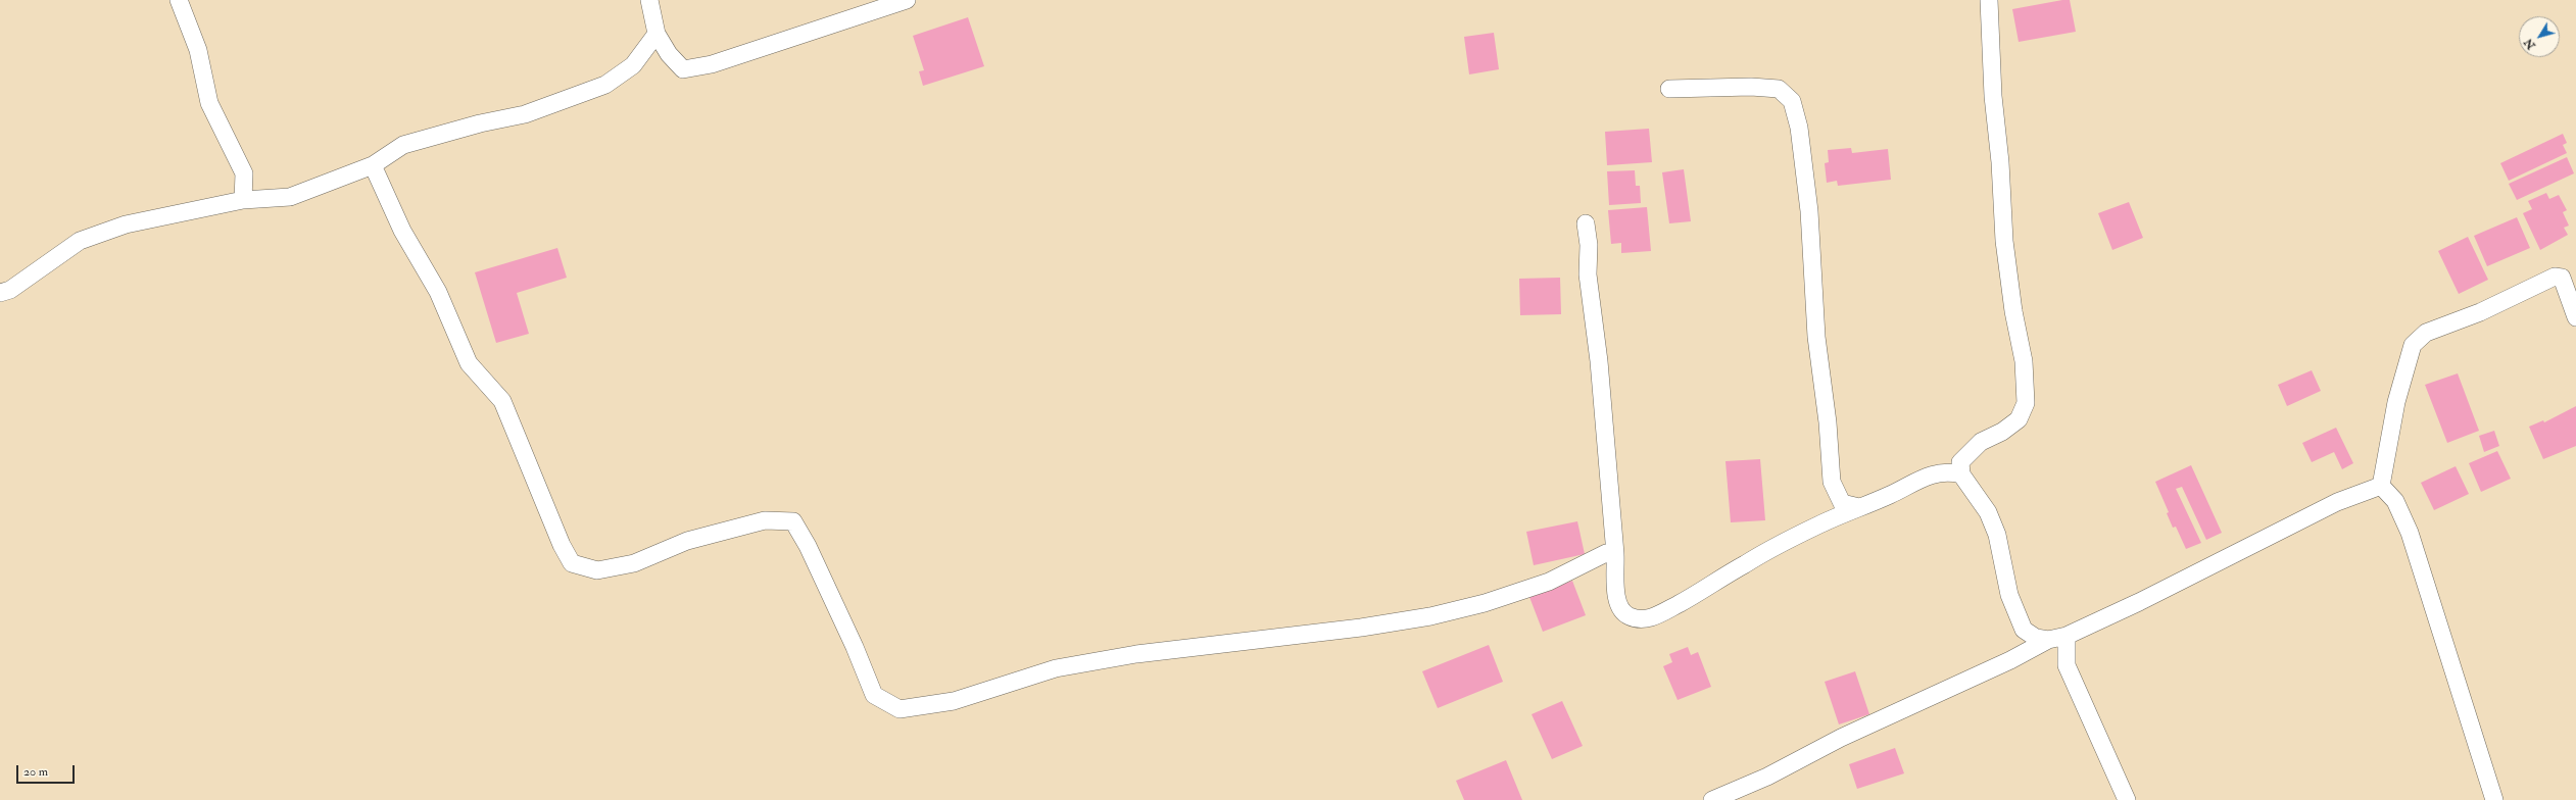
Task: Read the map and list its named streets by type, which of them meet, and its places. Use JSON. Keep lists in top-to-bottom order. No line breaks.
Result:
{"scale_bar":"20 m","north":"bottom left"}
